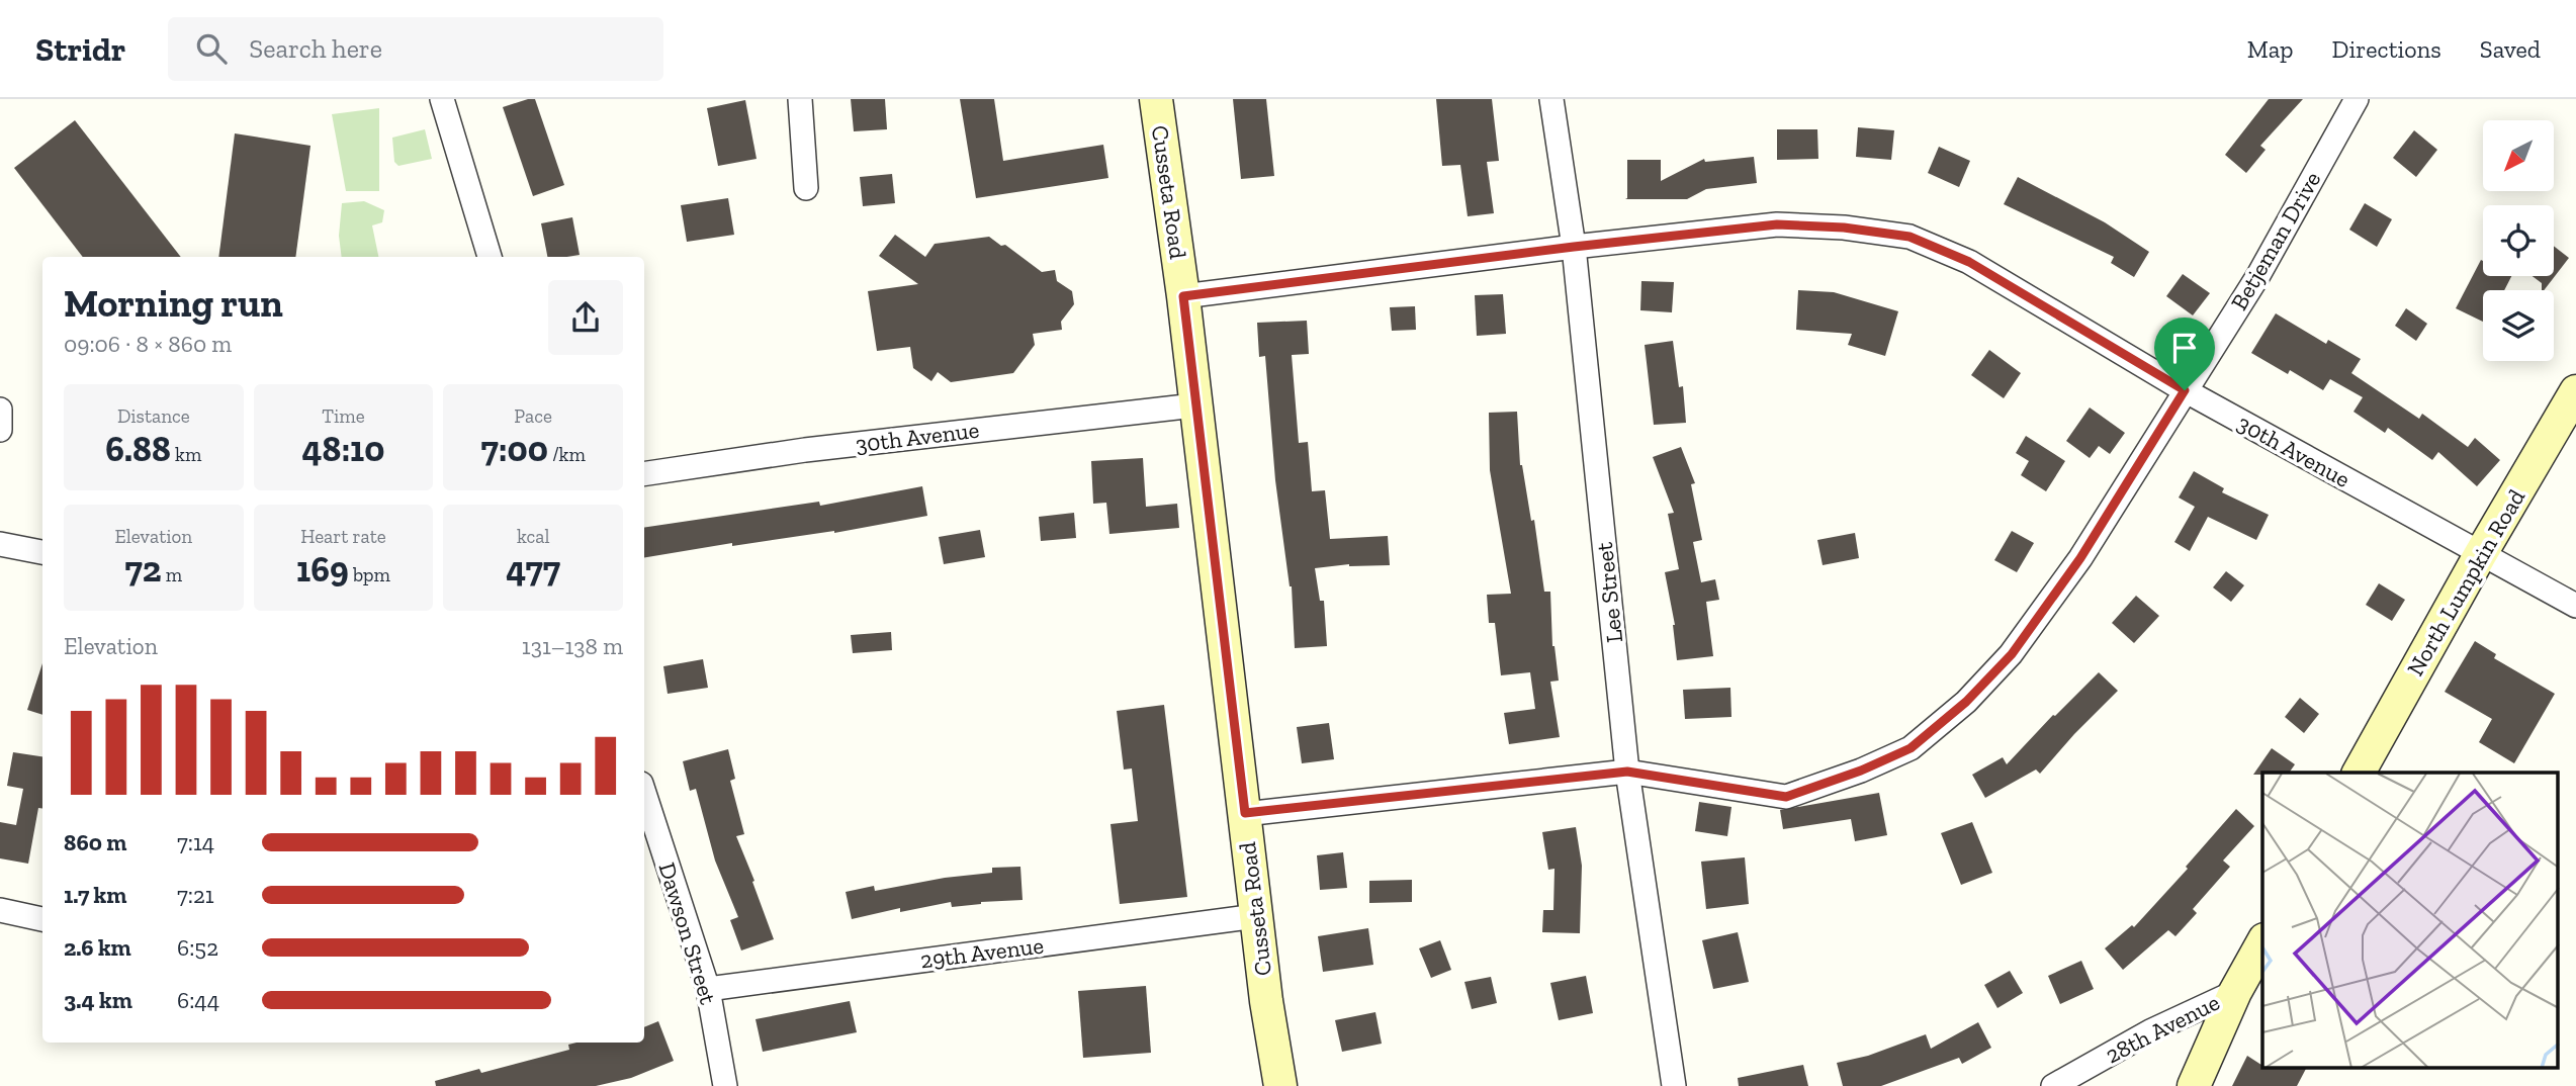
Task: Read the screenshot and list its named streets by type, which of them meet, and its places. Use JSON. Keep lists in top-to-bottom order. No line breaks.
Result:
{"streets":{"street":["Cusseta Road","Betjeman Drive","30th Avenue","North Lumpkin Road","Lee Street","Dawson Street","29th Avenue","28th Avenue"]},"crossings":[["Cusseta Road","Betjeman Drive"],["Cusseta Road","30th Avenue"],["Cusseta Road","29th Avenue"],["Betjeman Drive","30th Avenue"],["Betjeman Drive","Lee Street"],["30th Avenue","North Lumpkin Road"],["30th Avenue","Lee Street"],["Dawson Street","29th Avenue"]],"north":"bottom left","page":{"header":"Stridr","search":"Search here","nav":["Map","Directions","Saved"],"heading":["Morning run","09:06 · 8 × 860 m"],"stats":[["Distance","6.88 km"],["Time","48:10"],["Pace","7:00 /km"],["Elevation","72 m"],["Heart rate","169 bpm"],["kcal","477"]],"chart":["Elevation","131–138 m"],"list":[{"name":"860 m","note":"7:14"},{"name":"1.7 km","note":"7:21"},{"name":"2.6 km","note":"6:52"},{"name":"3.4 km","note":"6:44"}]}}
